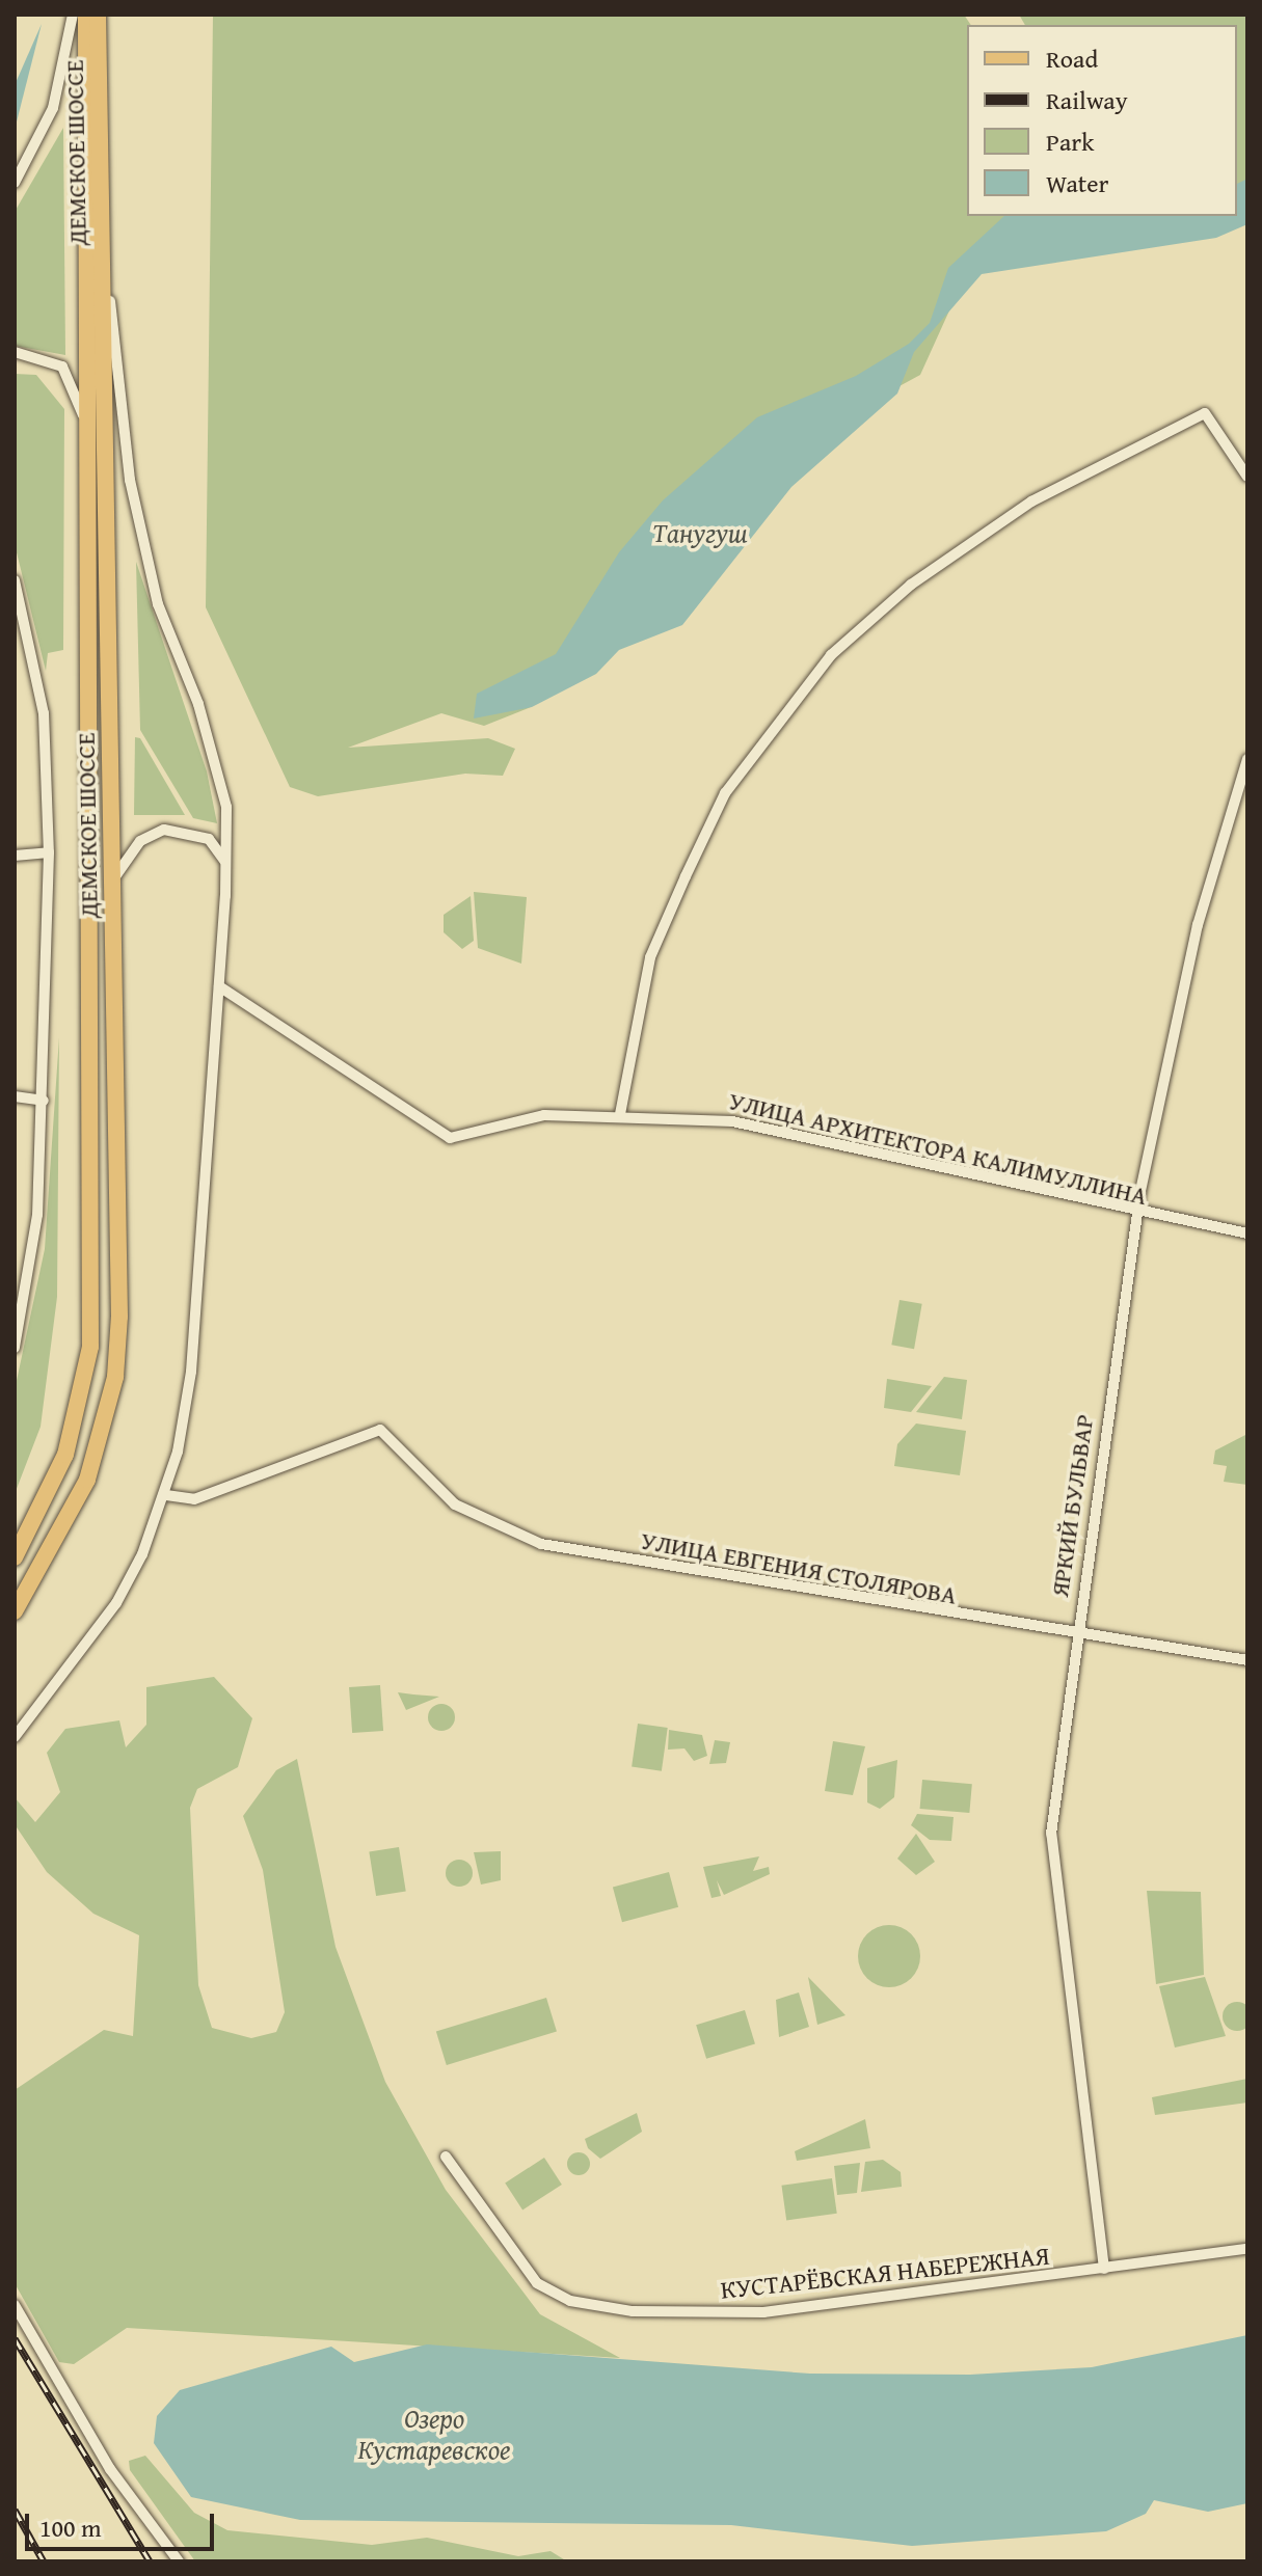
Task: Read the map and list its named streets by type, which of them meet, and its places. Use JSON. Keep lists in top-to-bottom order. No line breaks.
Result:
{"streets":{"main road":["ДЕМСКОЕ ШОССЕ"],"street":["УЛИЦА АРХИТЕКТОРА КАЛИМУЛЛИНА","ЯРКИЙ БУЛЬВАР","УЛИЦА ЕВГЕНИЯ СТОЛЯРОВА","КУСТАРЁВСКАЯ НАБЕРЕЖНАЯ"]},"crossings":[["УЛИЦА АРХИТЕКТОРА КАЛИМУЛЛИНА","ЯРКИЙ БУЛЬВАР"],["ЯРКИЙ БУЛЬВАР","УЛИЦА ЕВГЕНИЯ СТОЛЯРОВА"],["ЯРКИЙ БУЛЬВАР","КУСТАРЁВСКАЯ НАБЕРЕЖНАЯ"]],"water":["Танугуш","Озеро Кустаревское"],"legend":["Road","Railway","Park","Water"],"scale_bar":"100 m"}
